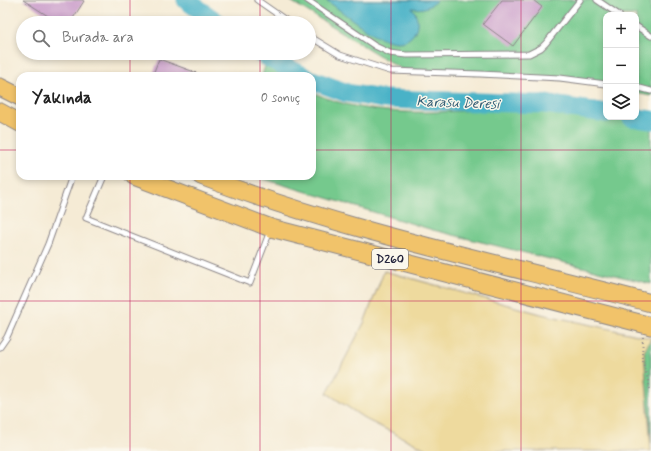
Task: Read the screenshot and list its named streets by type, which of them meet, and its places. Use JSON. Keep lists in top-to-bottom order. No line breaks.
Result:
{"streets":{"highway":["D260"]},"water":["Karasu Deresi"],"page":{"map_buttons":["+","−"],"search":"Burada ara","heading":["Yakında","0 sonuç"]}}
